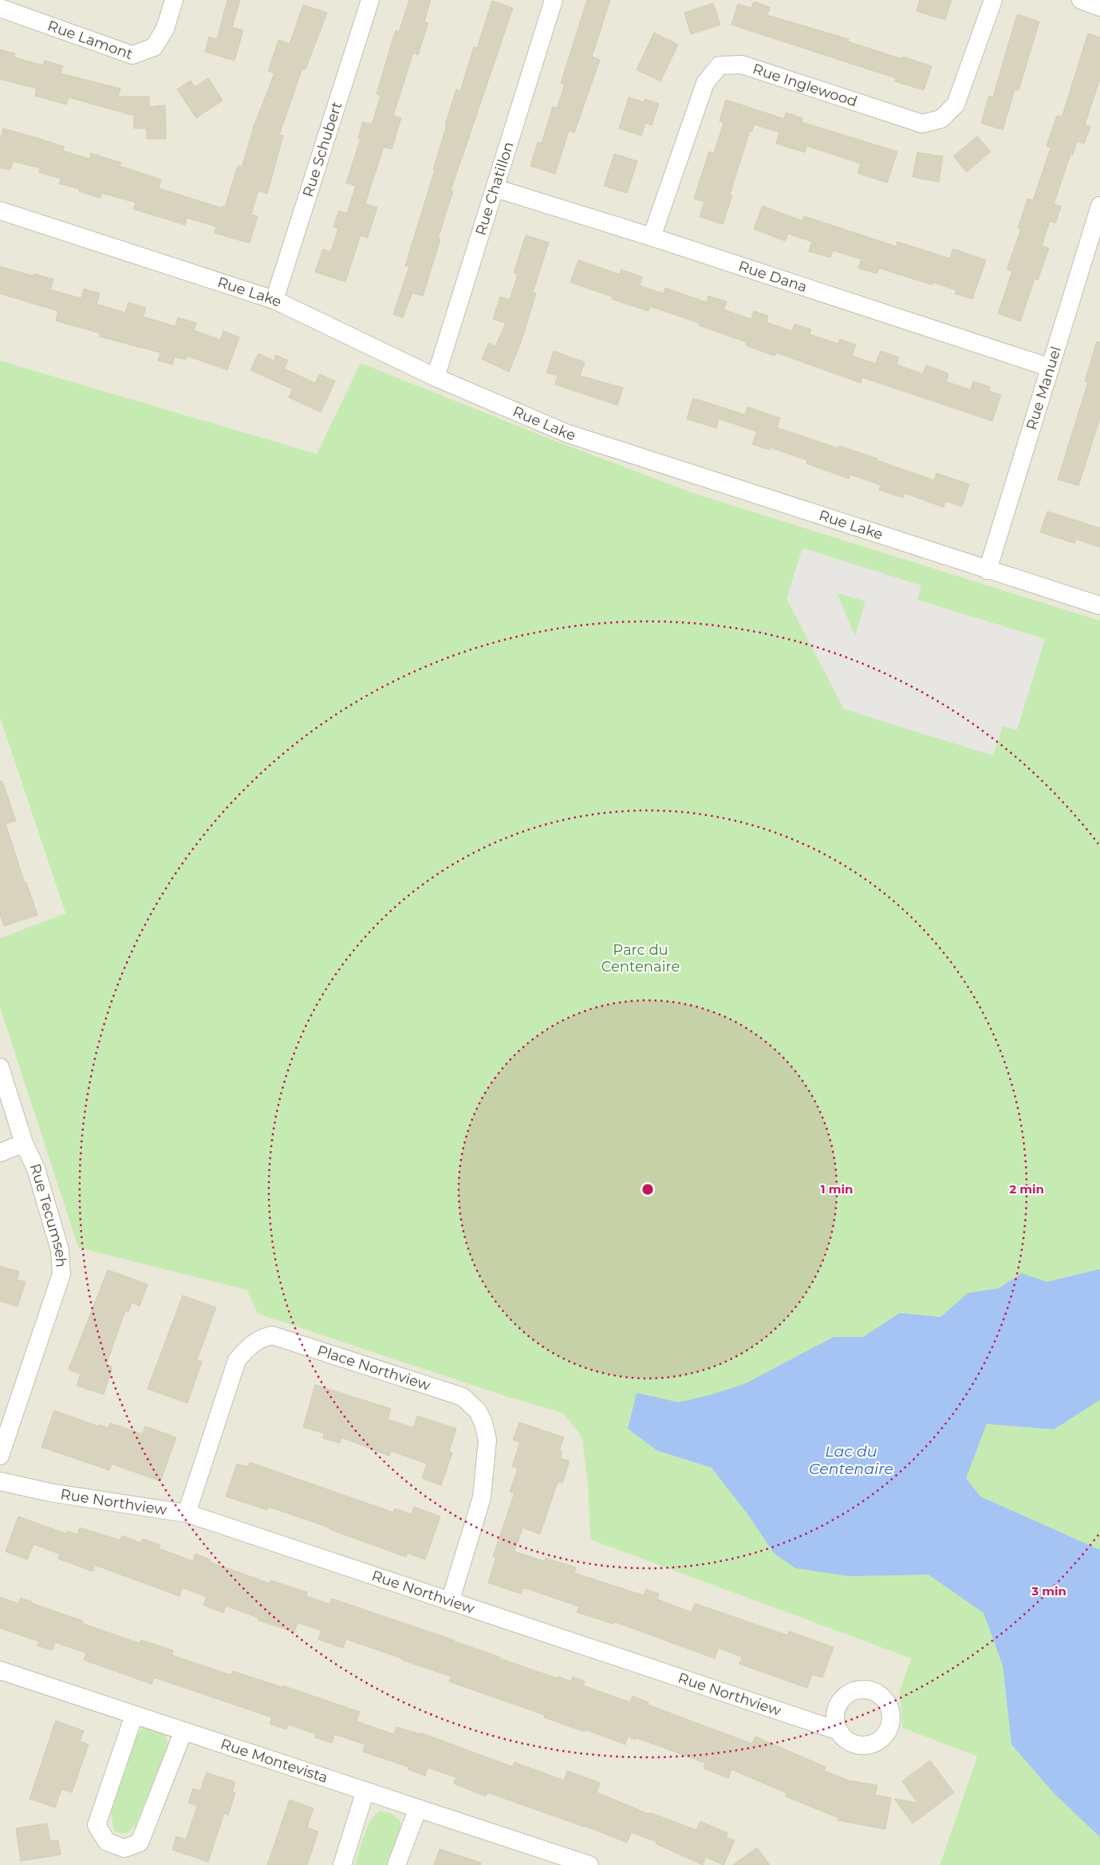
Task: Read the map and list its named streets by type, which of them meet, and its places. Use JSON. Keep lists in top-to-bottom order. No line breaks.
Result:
{"streets":{"street":["Rue Lamont","Rue Inglewood","Rue Schubert","Rue Chatillon","Rue Dana","Rue Lake","Rue Manuel","Rue Tecumseh","Place Northview","Rue Northview","Rue Montevista"]},"crossings":[["Rue Inglewood","Rue Dana"],["Rue Schubert","Rue Lake"],["Rue Chatillon","Rue Dana"],["Rue Chatillon","Rue Lake"],["Rue Dana","Rue Manuel"],["Rue Lake","Rue Manuel"],["Place Northview","Rue Northview"]],"water":["Lac du Centenaire"],"parks":["Parc du Centenaire"],"rings":["1 min","2 min","3 min"]}
